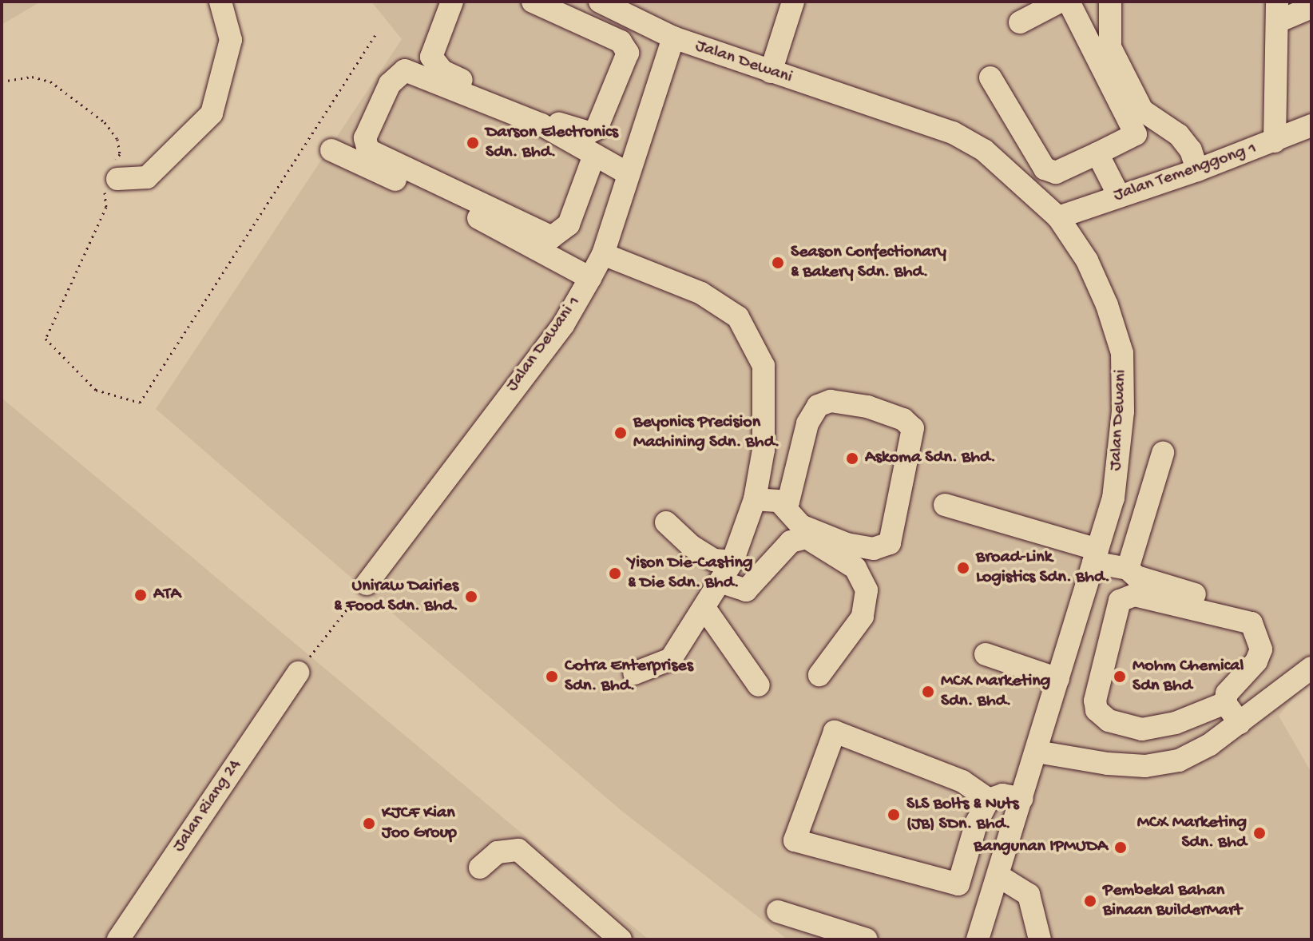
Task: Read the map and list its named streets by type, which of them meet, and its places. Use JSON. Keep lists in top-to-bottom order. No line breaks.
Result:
{"streets":{"street":["Jalan Dewani","Jalan Temenggong 1","Jalan Dewani 1","Jalan Riang 24"]},"crossings":[["Jalan Dewani","Jalan Temenggong 1"],["Jalan Dewani","Jalan Dewani 1"]],"places":["Darson Electronics Sdn. Bhd.","Season Confectionary & Bakery Sdn. Bhd.","Beyonics Precision Machining Sdn. Bhd.","Askoma Sdn. Bhd.","Broad-Link Logistics Sdn. Bhd.","Yison Die-Casting & Die Sdn. Bhd.","ATA","Uniraw Dairies & Food Sdn. Bhd.","Cotra Enterprises Sdn. Bhd.","Mohm Chemical Sdn Bhd","MCX Marketing Sdn. Bhd.","SLS Bolts & Nuts (JB) SDn. Bhd.","KJCF Kian Joo Group","MCX Marketing Sdn. Bhd","Bangunan IPMUDA","Pembekal Bahan Binaan BuilderMart"]}
